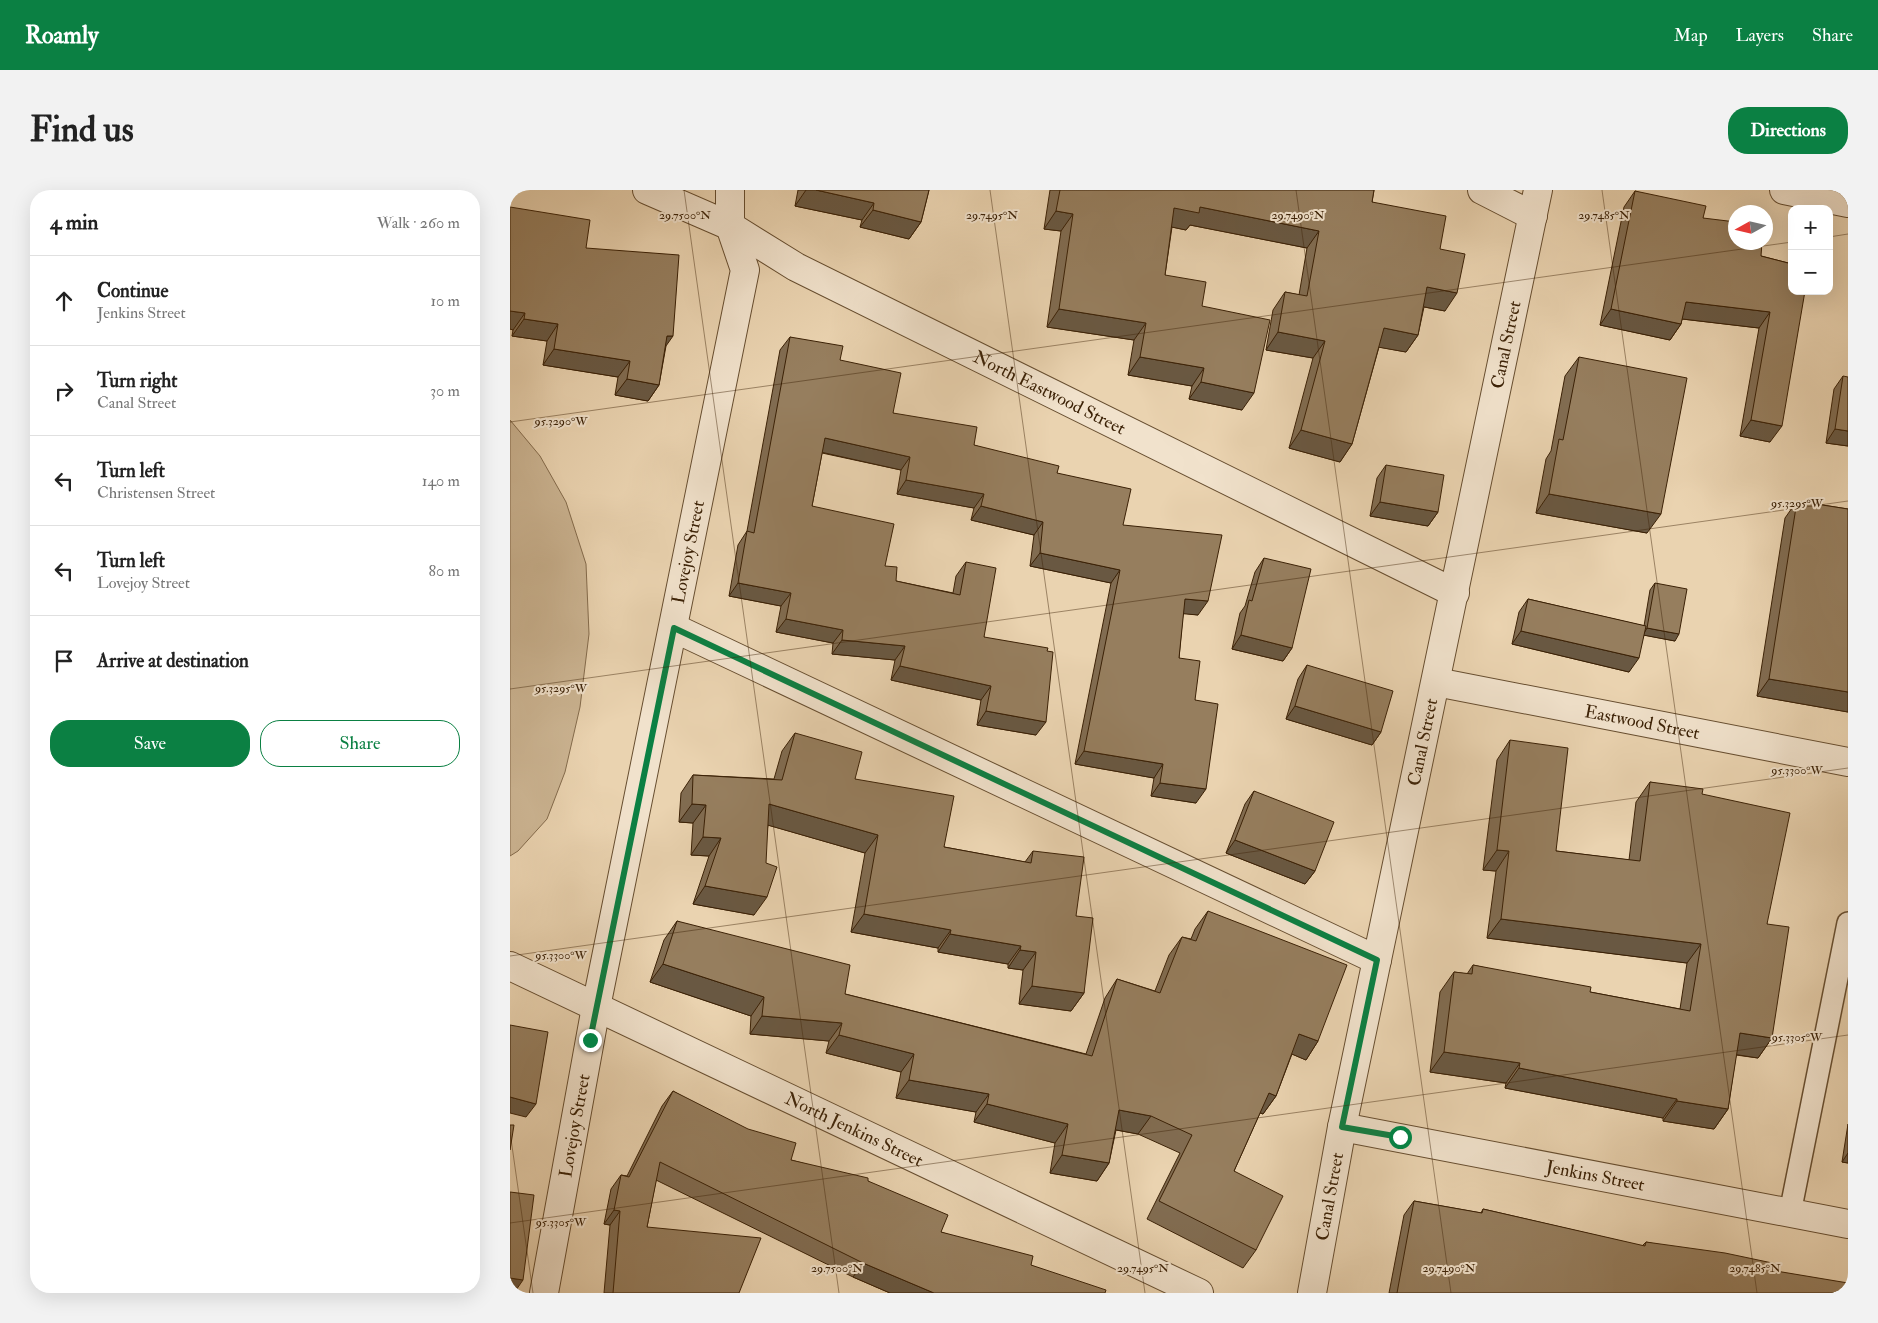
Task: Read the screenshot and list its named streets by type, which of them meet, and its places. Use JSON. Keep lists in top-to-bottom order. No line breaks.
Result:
{"streets":{"street":["Canal Street","North Eastwood Street","Lovejoy Street","Eastwood Street","North Jenkins Street","Jenkins Street"]},"crossings":[["Canal Street","North Eastwood Street"],["Canal Street","Eastwood Street"],["Canal Street","Jenkins Street"],["North Eastwood Street","Lovejoy Street"],["Lovejoy Street","North Jenkins Street"]],"north":"left","page":{"header":"Roamly","nav":["Map","Layers","Share"],"buttons":["Directions",["Save","Share"]],"title":"Find us","heading":["4 min","Walk · 260 m"],"map_buttons":["+","−"],"list":[["Continue","Jenkins Street","10 m"],["Turn right","Canal Street","30 m"],["Turn left","Christensen Street","140 m"],["Turn left","Lovejoy Street","80 m"],"Arrive at destination"]},"coordinates":["29.7500°N","29.7495°N","29.7490°N","29.7485°N","95.3290°W","95.3295°W","95.3300°W","95.3305°W"]}
